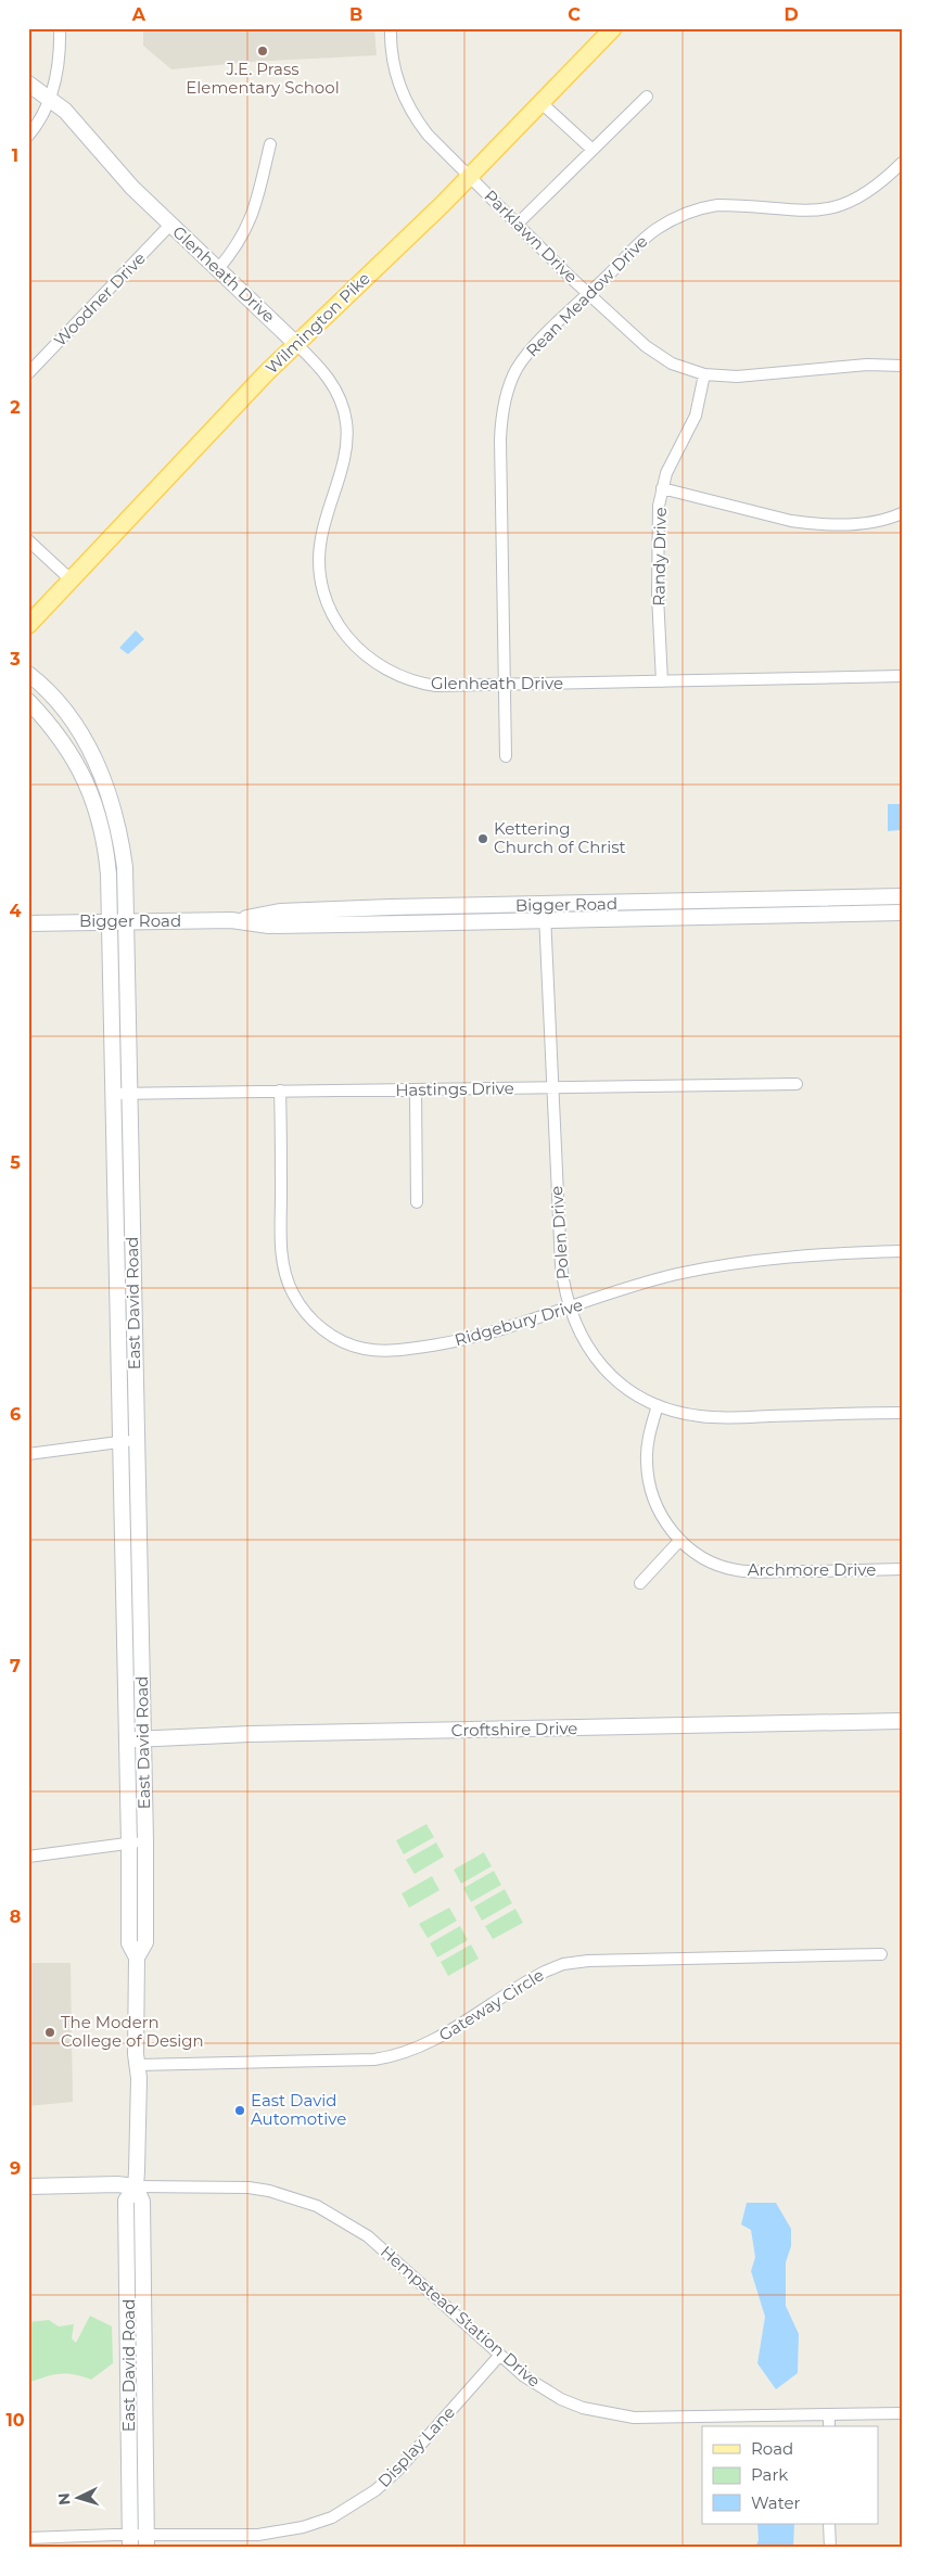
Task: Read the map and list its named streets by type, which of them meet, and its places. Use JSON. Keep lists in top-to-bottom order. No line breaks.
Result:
{"streets":{"main road":["Wilmington Pike"],"street":["Parklawn Drive","Glenheath Drive","Rean Meadow Drive","Woodner Drive","Randy Drive","Bigger Road","Hastings Drive","Polen Drive","East David Road","Ridgebury Drive","Archmore Drive","Croftshire Drive","Gateway Circle","Hempstead Station Drive","Display Lane"]},"crossings":[["Parklawn Drive","Rean Meadow Drive"],["Parklawn Drive","Wilmington Pike"],["Parklawn Drive","Randy Drive"],["Glenheath Drive","Rean Meadow Drive"],["Glenheath Drive","Woodner Drive"],["Glenheath Drive","Wilmington Pike"],["Glenheath Drive","Randy Drive"],["Bigger Road","Polen Drive"],["Bigger Road","East David Road"],["Hastings Drive","Polen Drive"],["Hastings Drive","East David Road"],["Hastings Drive","Ridgebury Drive"],["Polen Drive","Ridgebury Drive"],["Polen Drive","Archmore Drive"],["East David Road","Croftshire Drive"],["East David Road","Gateway Circle"],["East David Road","Hempstead Station Drive"],["East David Road","Display Lane"],["Hempstead Station Drive","Display Lane"]],"places":["J.E. Prass Elementary School","Kettering Church of Christ","The Modern College of Design","East David Automotive"],"legend":["Road","Park","Water"],"north":"left","grid":{"columns":["A","B","C","D"],"rows":["1","2","3","4","5","6","7","8","9","10"]}}
